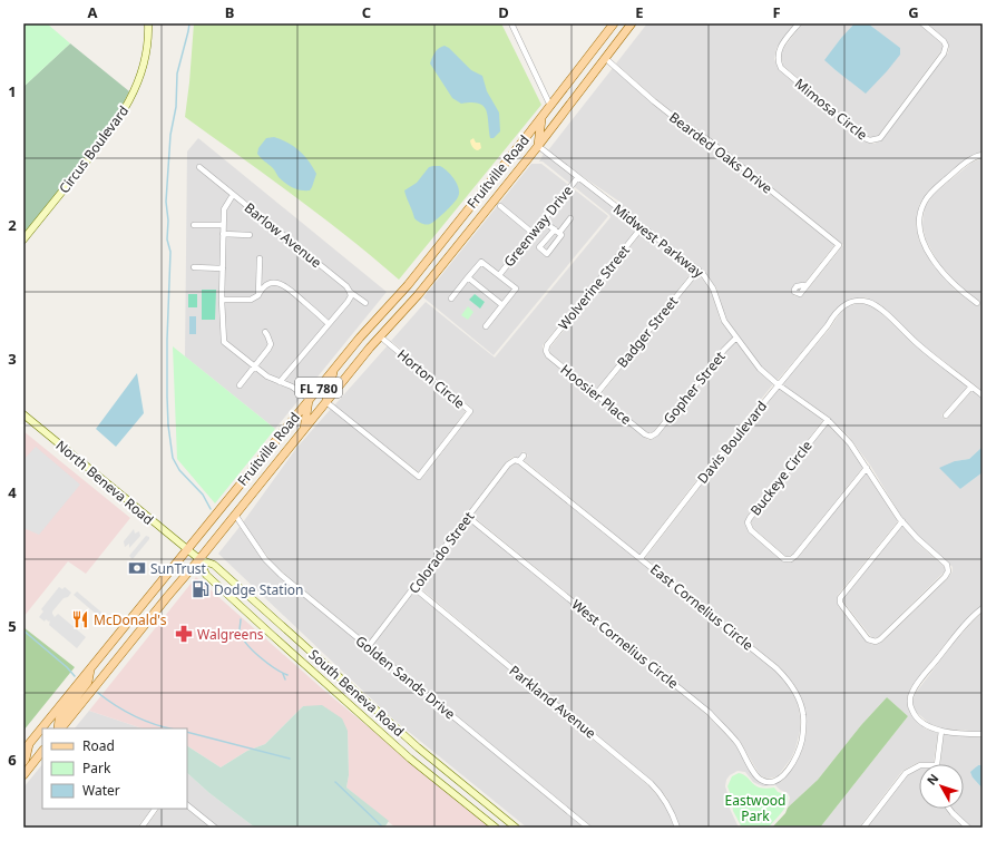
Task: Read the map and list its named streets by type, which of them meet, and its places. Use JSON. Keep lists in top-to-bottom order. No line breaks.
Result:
{"streets":{"main road":["Circus Boulevard","Fruitville Road","FL 780","North Beneva Road","South Beneva Road"],"street":["Mimosa Circle","Bearded Oaks Drive","Greenway Drive","Barlow Avenue","Midwest Parkway","Wolverine Street","Badger Street","Horton Circle","Gopher Street","Hoosier Place","Davis Boulevard","Buckeye Circle","Colorado Street","East Cornelius Circle","West Cornelius Circle","Golden Sands Drive","Parkland Avenue"]},"crossings":[["Bearded Oaks Drive","Fruitville Road"],["Fruitville Road","Midwest Parkway"],["Fruitville Road","Horton Circle"],["Fruitville Road","North Beneva Road"],["Fruitville Road","Golden Sands Drive"],["Fruitville Road","South Beneva Road"],["Greenway Drive","Midwest Parkway"],["Midwest Parkway","Wolverine Street"],["Midwest Parkway","Badger Street"],["Midwest Parkway","Gopher Street"],["Midwest Parkway","Davis Boulevard"],["Midwest Parkway","Buckeye Circle"],["Wolverine Street","Hoosier Place"],["Badger Street","Hoosier Place"],["Gopher Street","Hoosier Place"],["Davis Boulevard","East Cornelius Circle"],["North Beneva Road","South Beneva Road"],["Colorado Street","East Cornelius Circle"],["Colorado Street","West Cornelius Circle"],["Colorado Street","Golden Sands Drive"],["Colorado Street","Parkland Avenue"],["East Cornelius Circle","West Cornelius Circle"]],"parks":["Eastwood Park"],"places":{"bank":["SunTrust"],"fuel station":["Dodge Station"],"restaurant":["McDonald's"],"pharmacy":["Walgreens"]},"legend":["Road","Park","Water"],"north":"top left","grid":{"columns":["A","B","C","D","E","F","G"],"rows":["1","2","3","4","5","6"]}}
